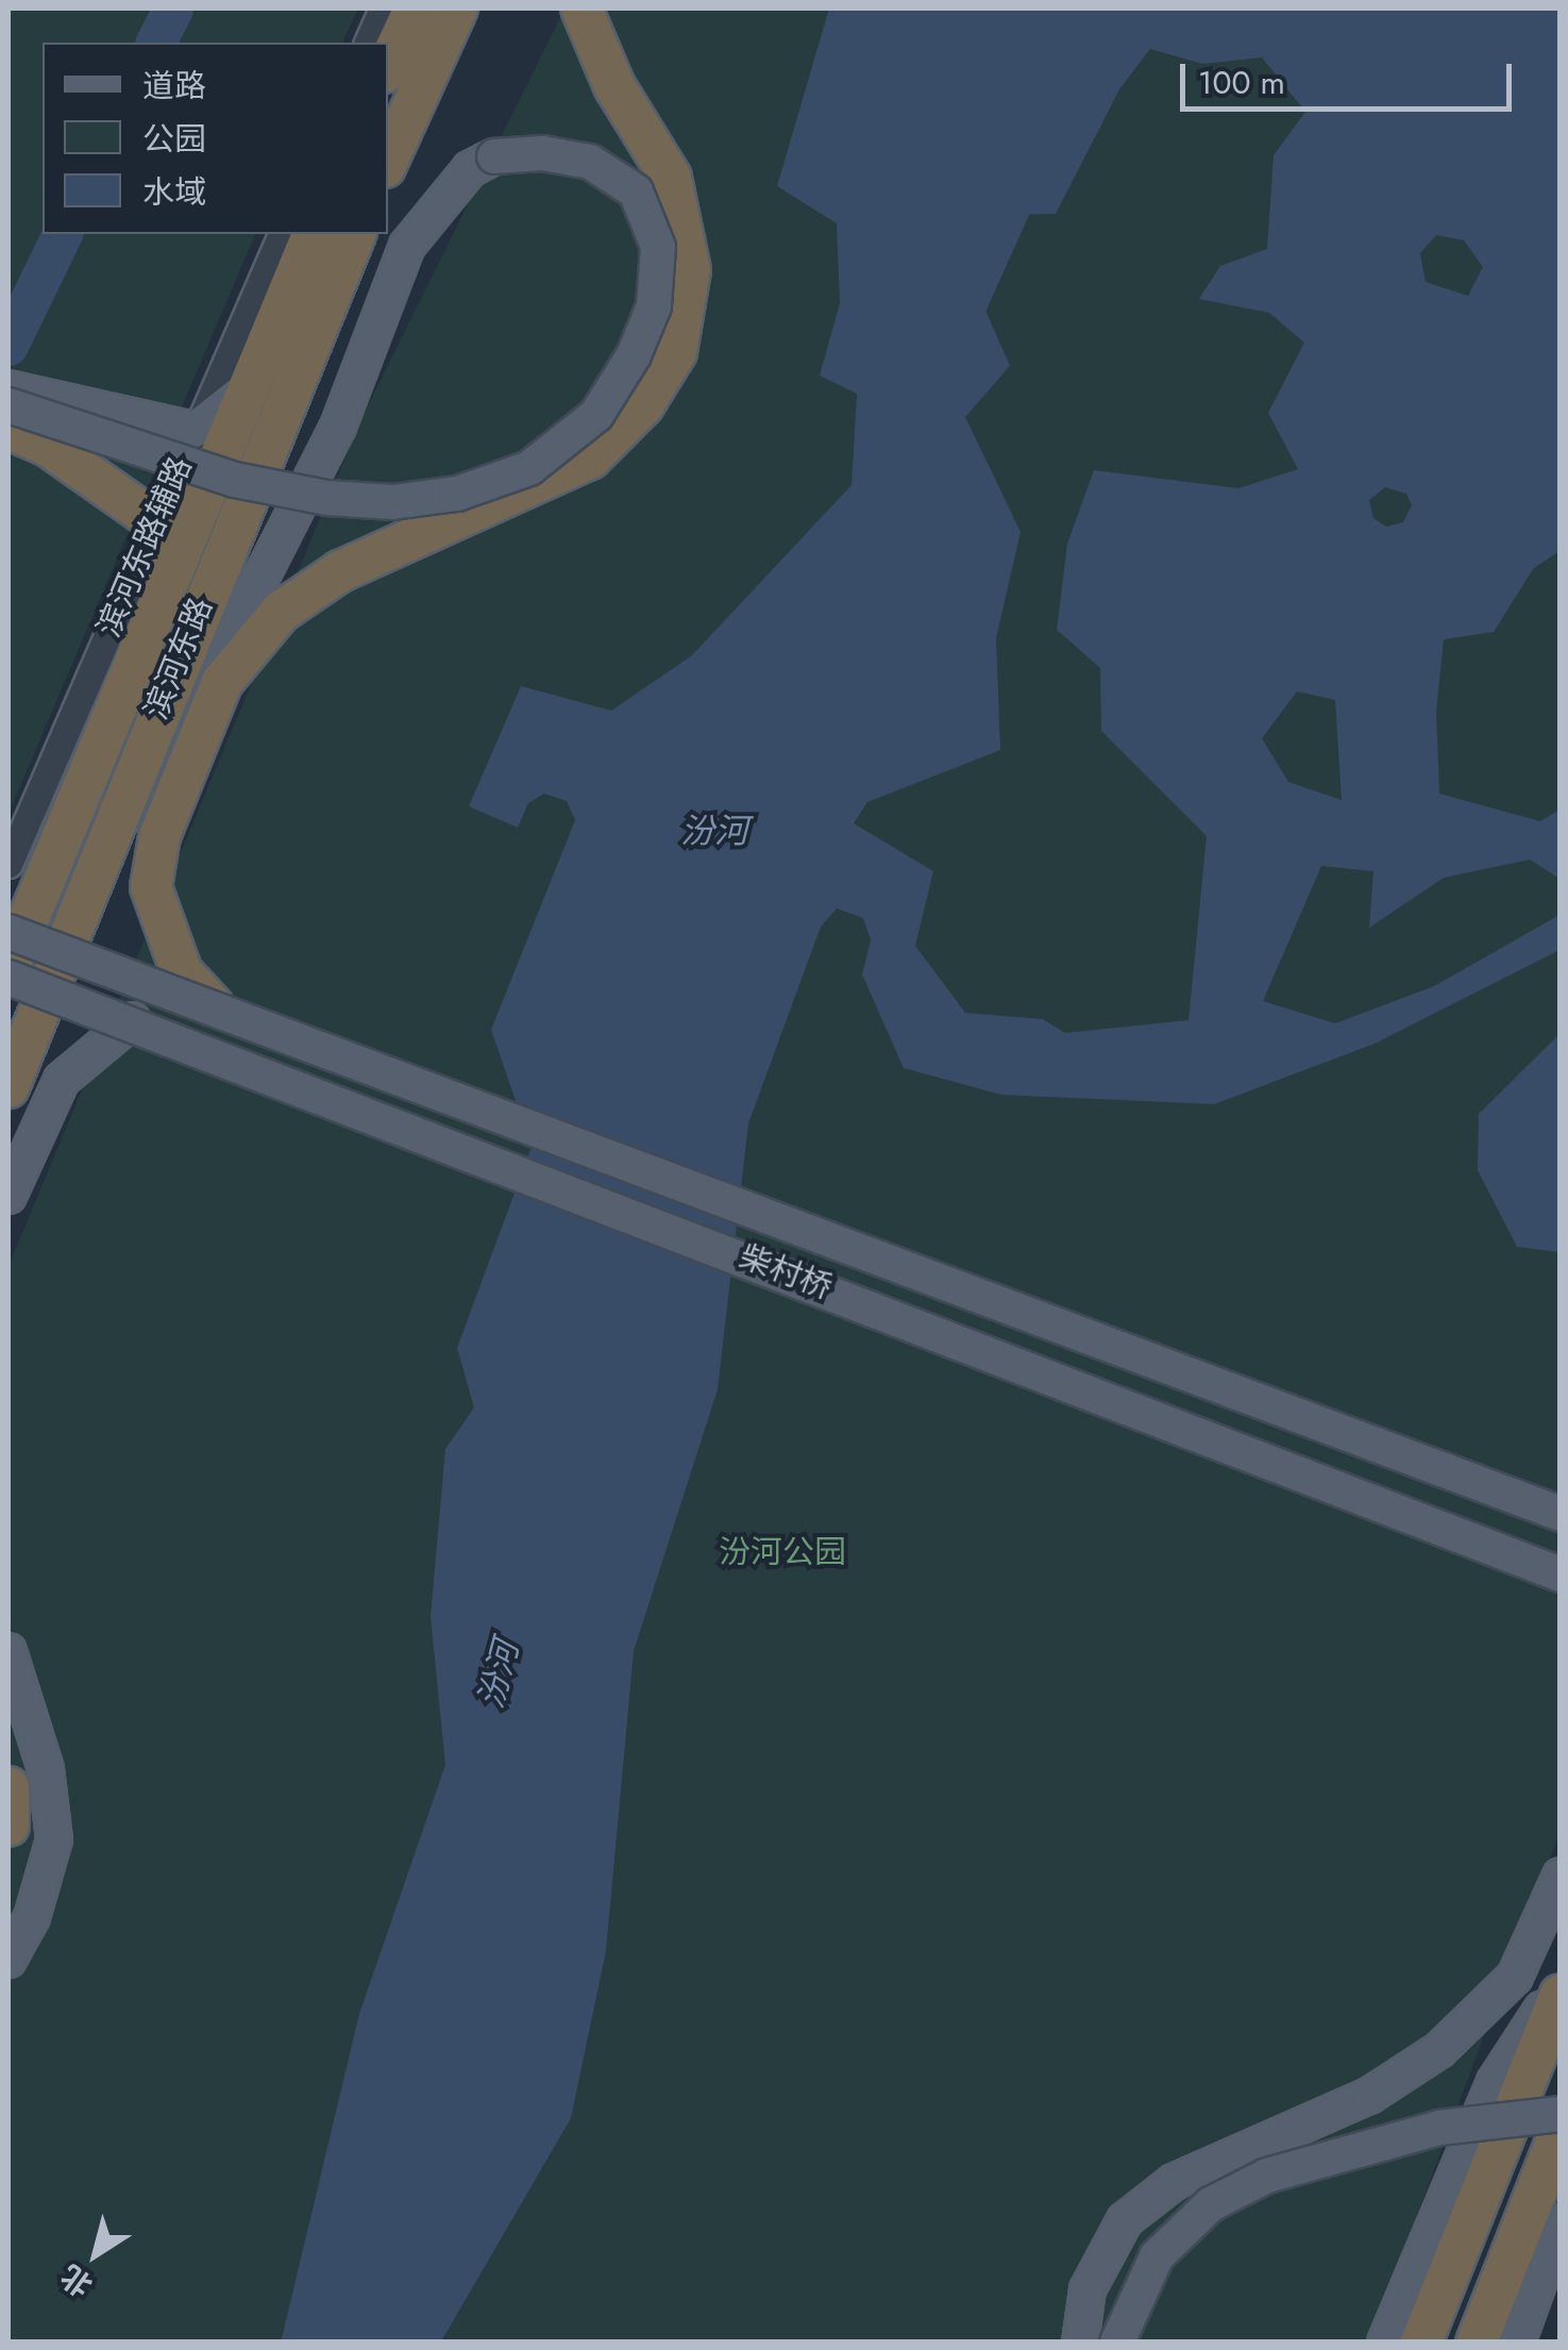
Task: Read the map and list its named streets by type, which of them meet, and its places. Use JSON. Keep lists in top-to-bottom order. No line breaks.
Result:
{"streets":{"highway":["滨河东路"],"main road":["柴村桥"],"street":["滨河东路辅路"]},"water":["汾河"],"parks":["汾河公园"],"legend":["道路","公园","水域"],"scale_bar":"100 m","north":"bottom left"}
